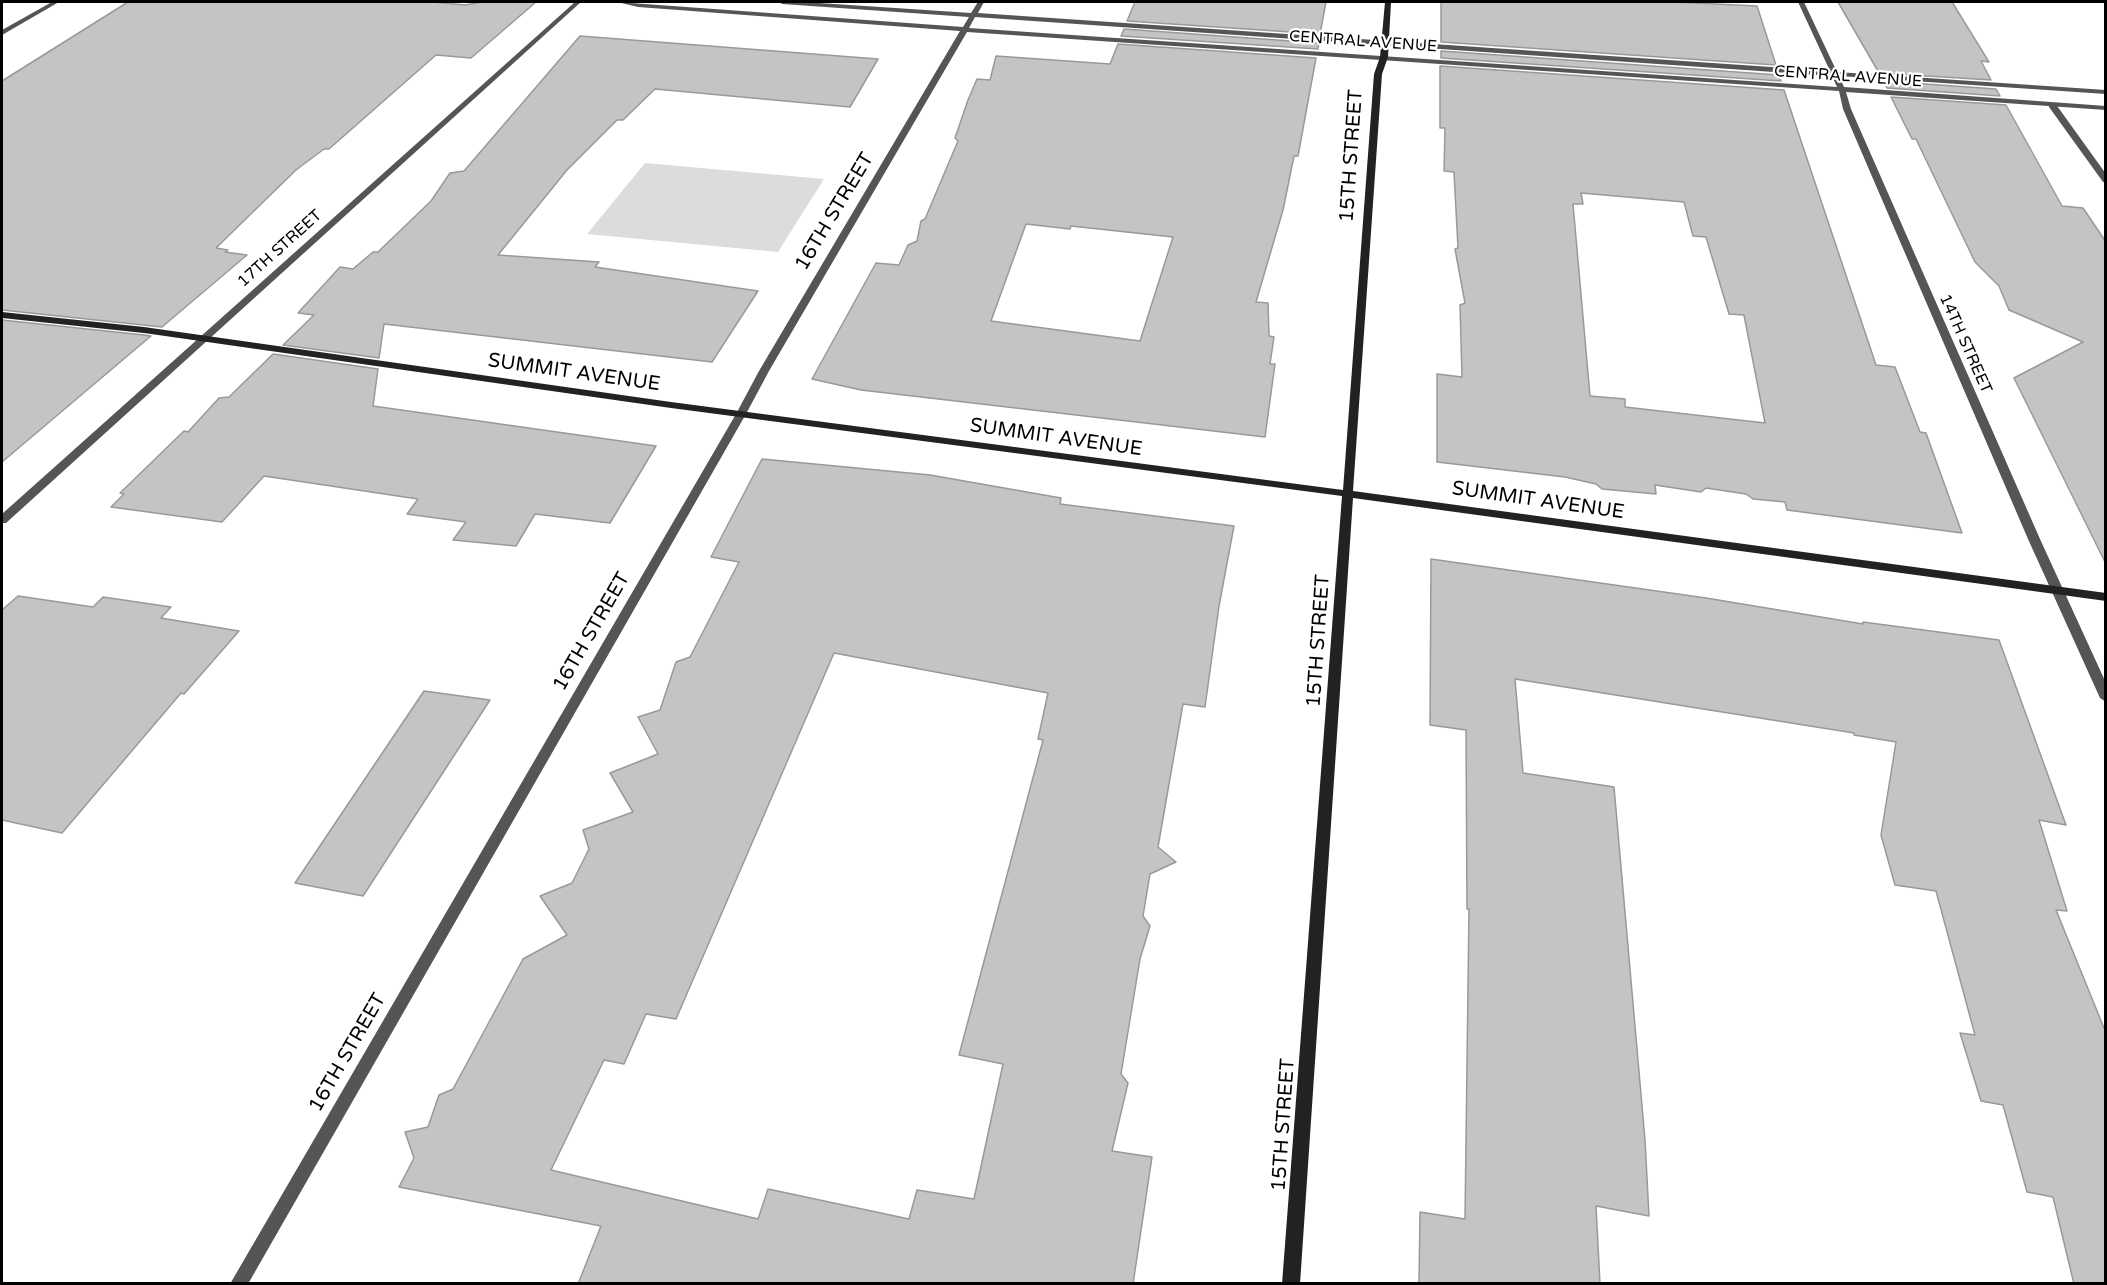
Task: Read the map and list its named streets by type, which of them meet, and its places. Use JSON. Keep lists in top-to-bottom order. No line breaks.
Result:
{"streets":{"street":["CENTRAL AVENUE","15TH STREET","16TH STREET","17TH STREET","14TH STREET","SUMMIT AVENUE"]},"crossings":[["CENTRAL AVENUE","15TH STREET"],["CENTRAL AVENUE","16TH STREET"],["CENTRAL AVENUE","14TH STREET"],["15TH STREET","SUMMIT AVENUE"],["16TH STREET","SUMMIT AVENUE"],["17TH STREET","SUMMIT AVENUE"],["14TH STREET","SUMMIT AVENUE"]]}
